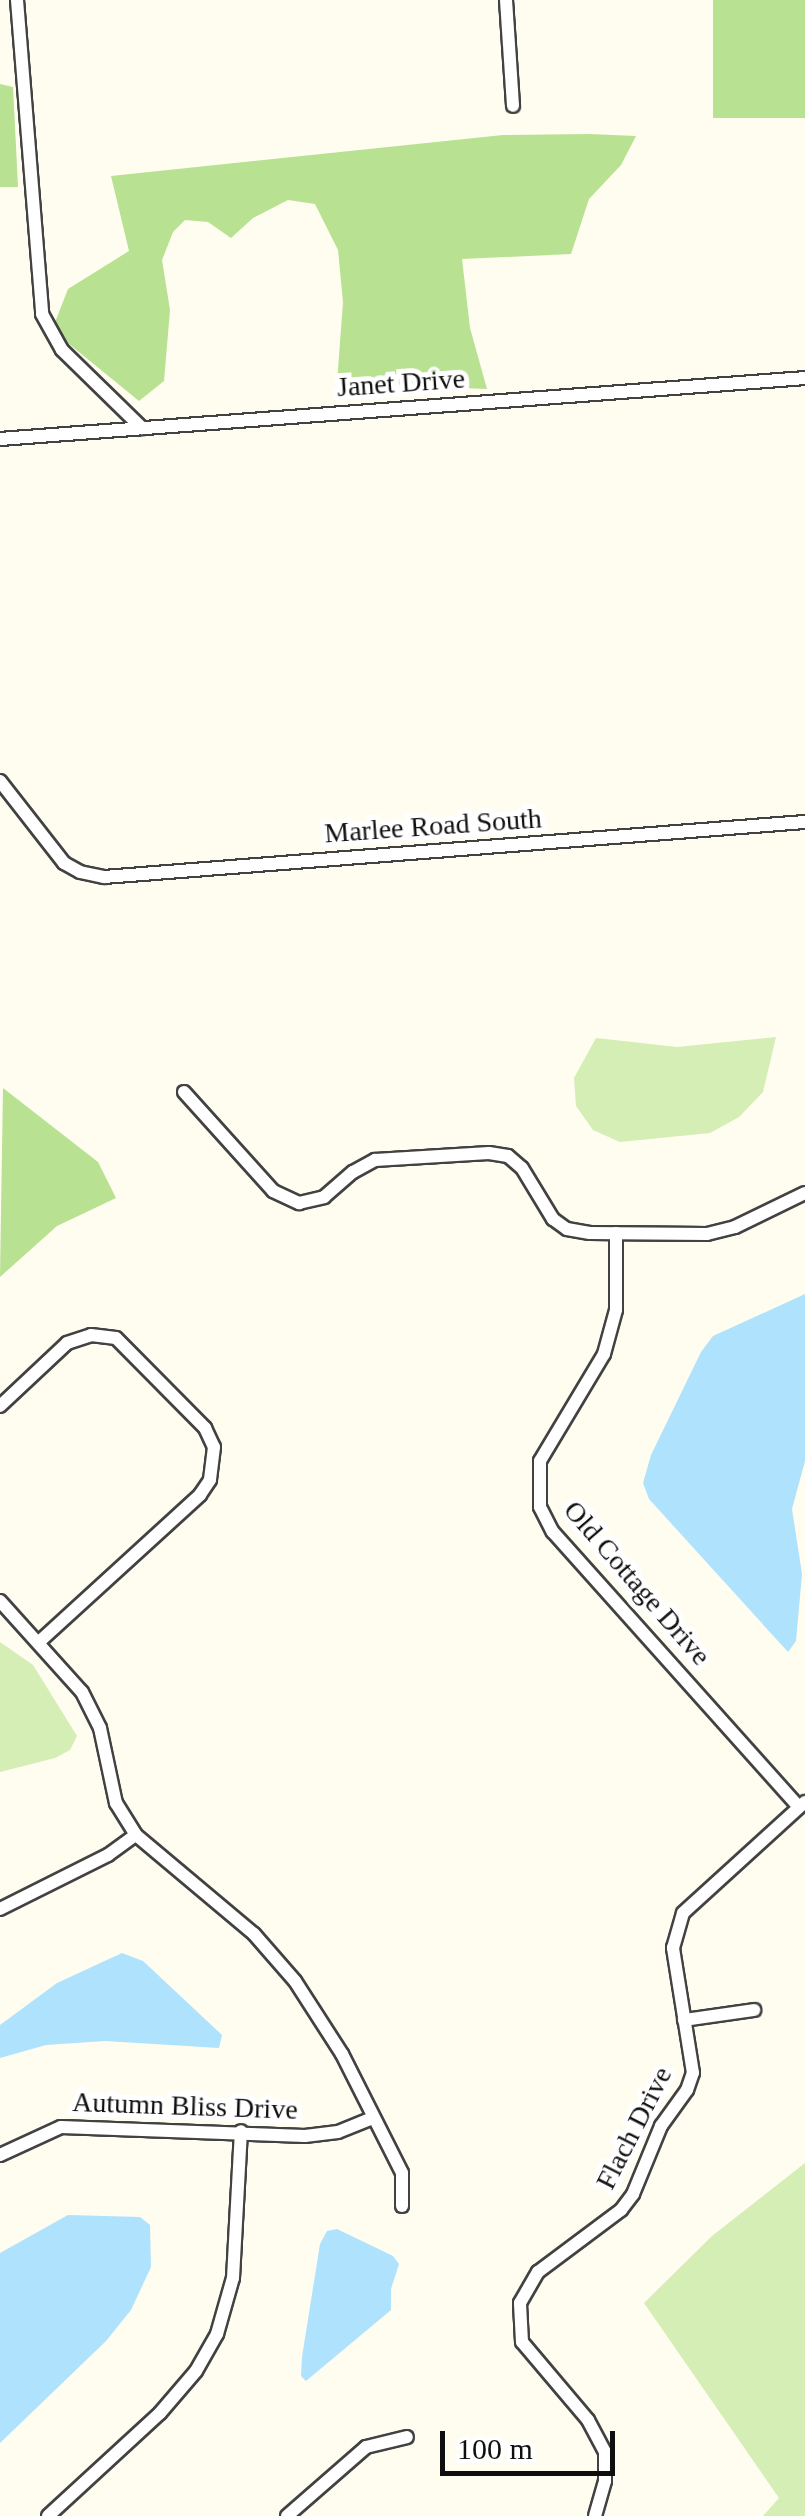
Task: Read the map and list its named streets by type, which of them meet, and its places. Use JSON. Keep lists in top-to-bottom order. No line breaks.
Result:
{"streets":{"street":["Janet Drive","Marlee Road South","Old Cottage Drive","Autumn Bliss Drive","Flach Drive"]},"crossings":[["Old Cottage Drive","Flach Drive"]],"scale_bar":"100 m"}
